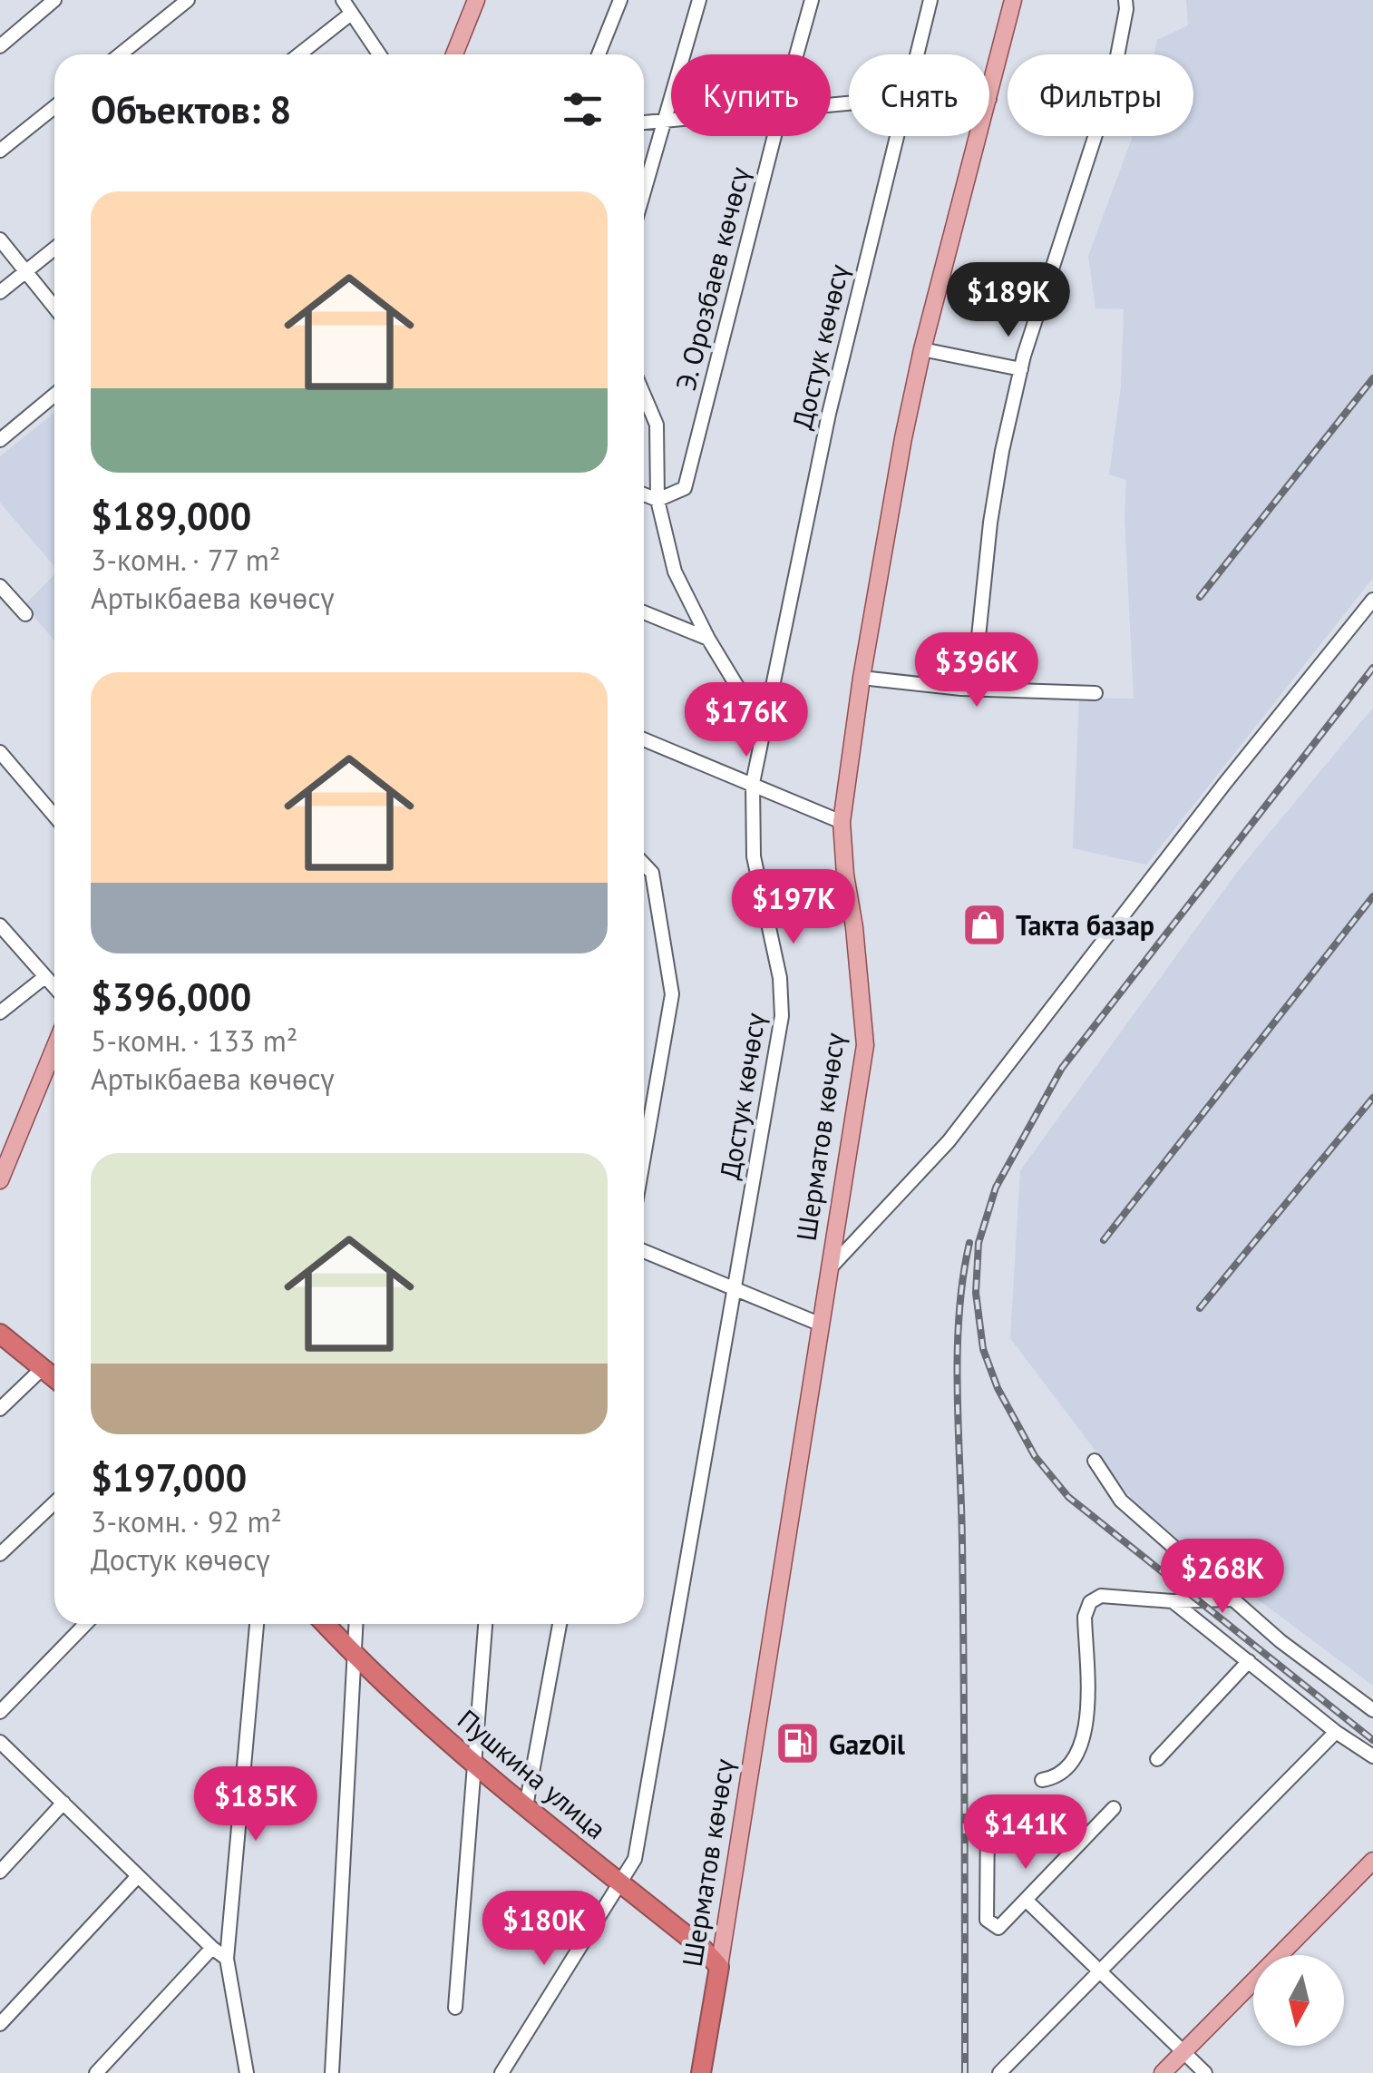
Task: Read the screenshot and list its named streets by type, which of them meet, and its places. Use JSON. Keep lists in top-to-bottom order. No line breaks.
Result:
{"streets":{"highway":["Шерматов көчөсү","Пушкина улица"],"street":["Э. Орозбаев көчөсү","Достук көчөсү"]},"crossings":[["Достук көчөсү","Пушкина улица"],["Шерматов көчөсү","Пушкина улица"]],"places":{"shop":["Такта базар"],"fuel station":["GazOil"]},"north":"bottom","page":{"chip":["Купить","Снять","Фильтры"],"heading":"Объектов: 8","list":[{"name":"$189,000","note":"3-комн. · 77 m² · Артыкбаева көчөсү"},{"name":"$396,000","note":"5-комн. · 133 m² · Артыкбаева көчөсү"},{"name":"$197,000","note":"3-комн. · 92 m² · Достук көчөсү"}],"price":["$189K","$396K","$176K","$197K","$268K","$185K","$141K","$180K"]}}
